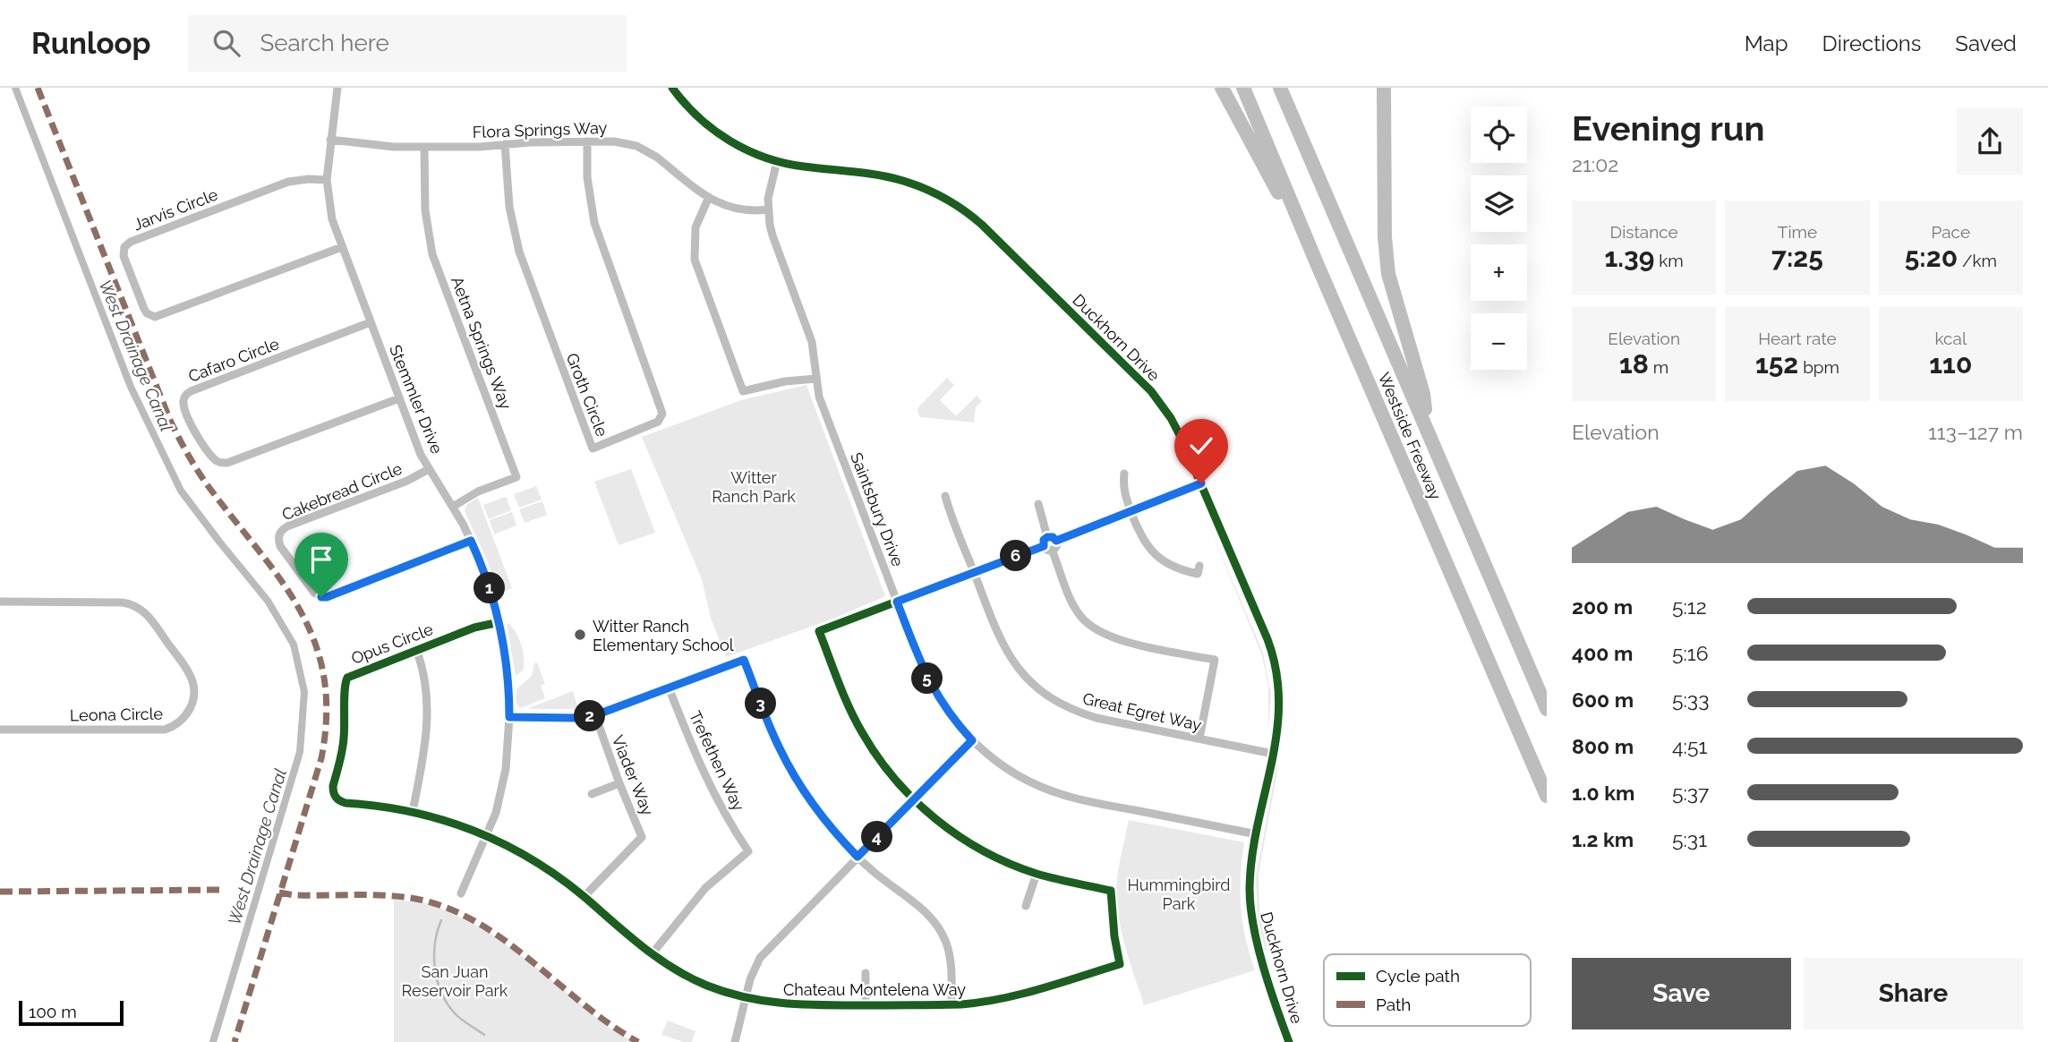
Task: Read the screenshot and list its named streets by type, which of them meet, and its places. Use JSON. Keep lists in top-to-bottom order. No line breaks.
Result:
{"streets":{"highway":["Westside Freeway"],"street":["Flora Springs Way","Jarvis Circle","Duckhorn Drive","Aetna Springs Way","Cafaro Circle","Groth Circle","Stemmler Drive","Cakebread Circle","Saintsbury Drive","Opus Circle","Great Egret Way","Leona Circle","Trefethen Way","Viader Way","Chateau Montelena Way"]},"crossings":[["Flora Springs Way","Aetna Springs Way"],["Flora Springs Way","Groth Circle"],["Flora Springs Way","Stemmler Drive"],["Flora Springs Way","Saintsbury Drive"],["Jarvis Circle","Stemmler Drive"],["Duckhorn Drive","Saintsbury Drive"],["Duckhorn Drive","Great Egret Way"],["Aetna Springs Way","Stemmler Drive"],["Cafaro Circle","Stemmler Drive"],["Stemmler Drive","Cakebread Circle"],["Stemmler Drive","Opus Circle"],["Stemmler Drive","Chateau Montelena Way"],["Opus Circle","Chateau Montelena Way"],["Trefethen Way","Chateau Montelena Way"],["Viader Way","Chateau Montelena Way"]],"water":["West Drainage Canal"],"parks":["Witter Ranch Park","Hummingbird Park","San Juan Reservoir Park"],"places":["Witter Ranch Elementary School"],"legend":["Cycle path","Path"],"scale_bar":"100 m","page":{"header":"Runloop","search":"Search here","nav":["Map","Directions","Saved"],"heading":["Evening run","21:02"],"map_buttons":["+","−"],"stats":[["Distance","1.39 km"],["Time","7:25"],["Pace","5:20 /km"],["Elevation","18 m"],["Heart rate","152 bpm"],["kcal","110"]],"chart":["Elevation","113–127 m"],"pins":["6","1","5","3","2","4"],"list":[{"name":"200 m","note":"5:12"},{"name":"400 m","note":"5:16"},{"name":"600 m","note":"5:33"},{"name":"800 m","note":"4:51"},{"name":"1.0 km","note":"5:37"},{"name":"1.2 km","note":"5:31"}],"buttons":["Save","Share"],"scale":"100 m"}}
